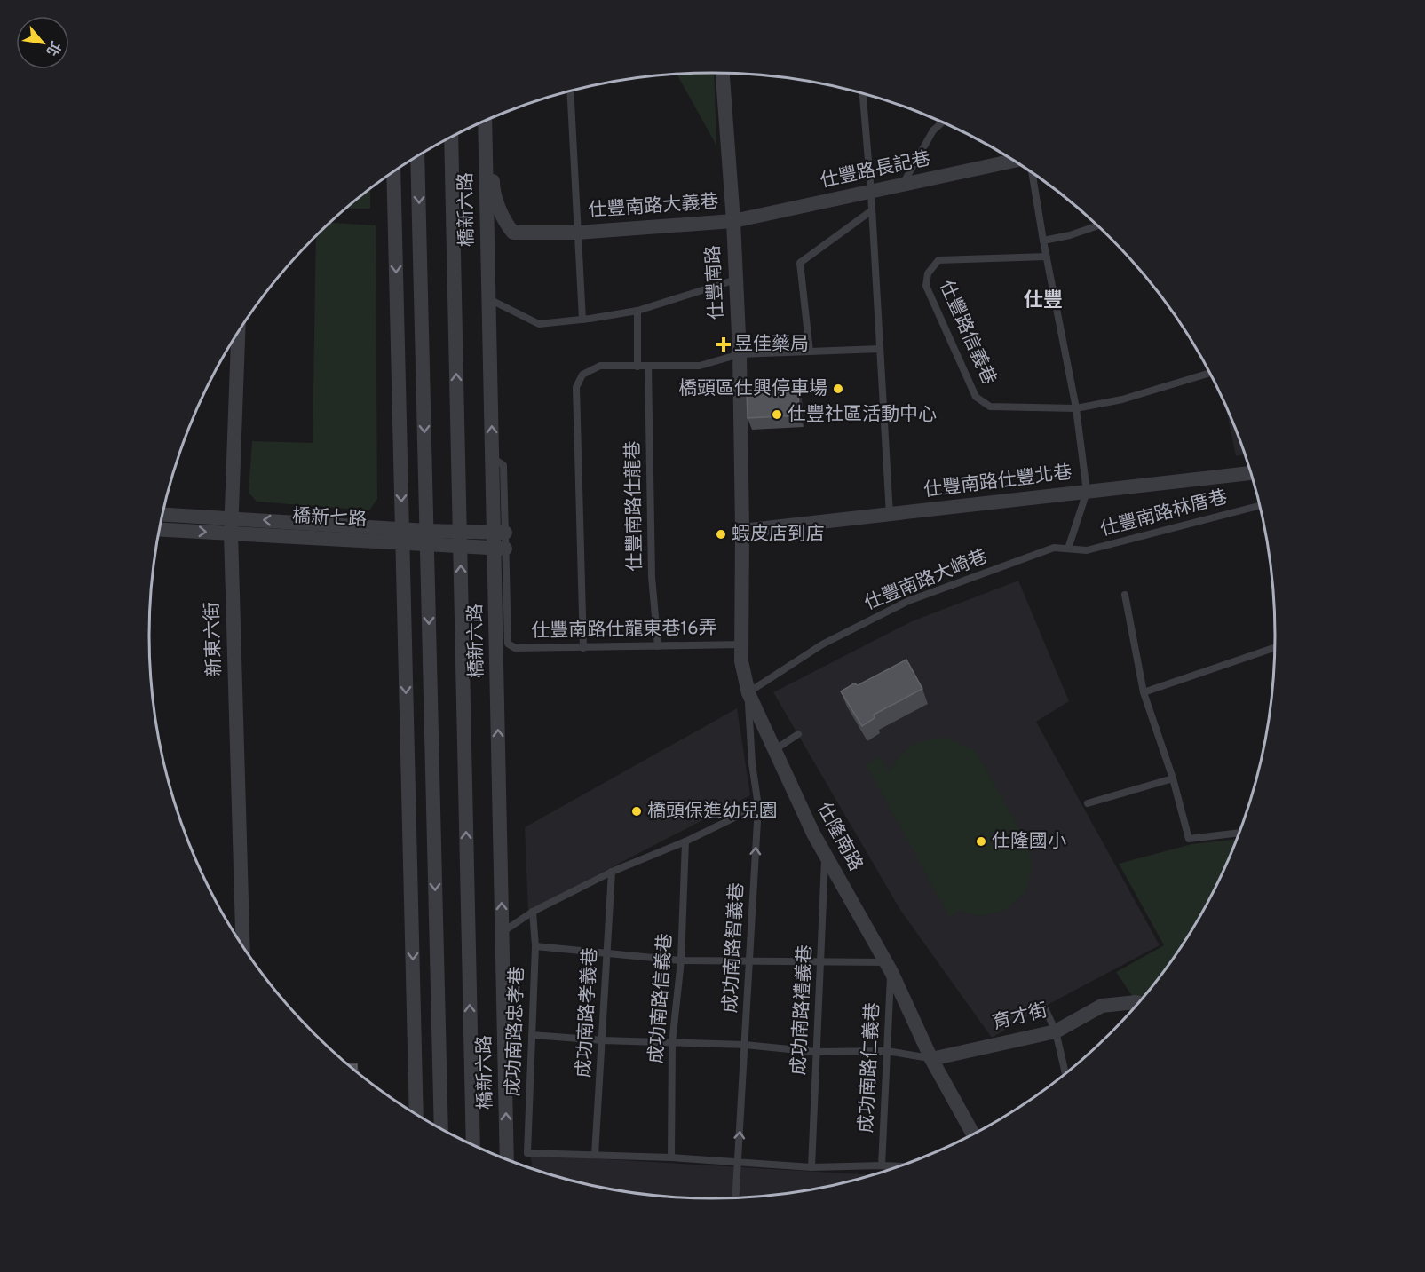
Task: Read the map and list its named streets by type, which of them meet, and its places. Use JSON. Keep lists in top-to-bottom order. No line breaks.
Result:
{"streets":{"street":["仕豐路長記巷","仕豐南路大義巷","橋新六路","仕豐南路","仕豐南路仕豐北巷","橋新七路","新東六街","仕隆南路","育才街"],"lane":["仕豐路信義巷","仕豐南路仕龍巷","仕豐南路林厝巷","仕豐南路大崎巷","仕豐南路仕龍東巷16弄","成功南路智義巷","成功南路信義巷","成功南路禮義巷","成功南路孝義巷","成功南路忠孝巷","成功南路仁義巷"]},"crossings":[["仕豐路長記巷","仕豐南路大義巷"],["仕豐路長記巷","仕豐南路"],["仕豐南路大義巷","仕豐南路"],["橋新六路","橋新七路"],["橋新六路","仕豐南路仕龍東巷16弄"],["仕豐南路","仕豐南路仕豐北巷"],["仕豐南路","仕隆南路"],["仕豐南路仕豐北巷","仕隆南路"],["仕豐南路仕龍巷","仕豐南路仕龍東巷16弄"],["仕豐南路林厝巷","仕豐南路大崎巷"],["橋新七路","仕豐南路仕龍東巷16弄"],["橋新七路","新東六街"],["仕豐南路大崎巷","仕隆南路"],["仕豐南路大崎巷","成功南路智義巷"],["仕豐南路仕龍東巷16弄","仕隆南路"],["仕隆南路","成功南路智義巷"],["仕隆南路","成功南路禮義巷"],["仕隆南路","育才街"],["仕隆南路","成功南路仁義巷"],["成功南路孝義巷","成功南路忠孝巷"]],"one_way":["成功南路智義巷"],"districts":["仕豐"],"places":{"health":["昱佳藥局"],"other":["橋頭區仕興停車場","仕豐社區活動中心","蝦皮店到店","橋頭保進幼兒園","仕隆國小"]},"north":"bottom right"}
